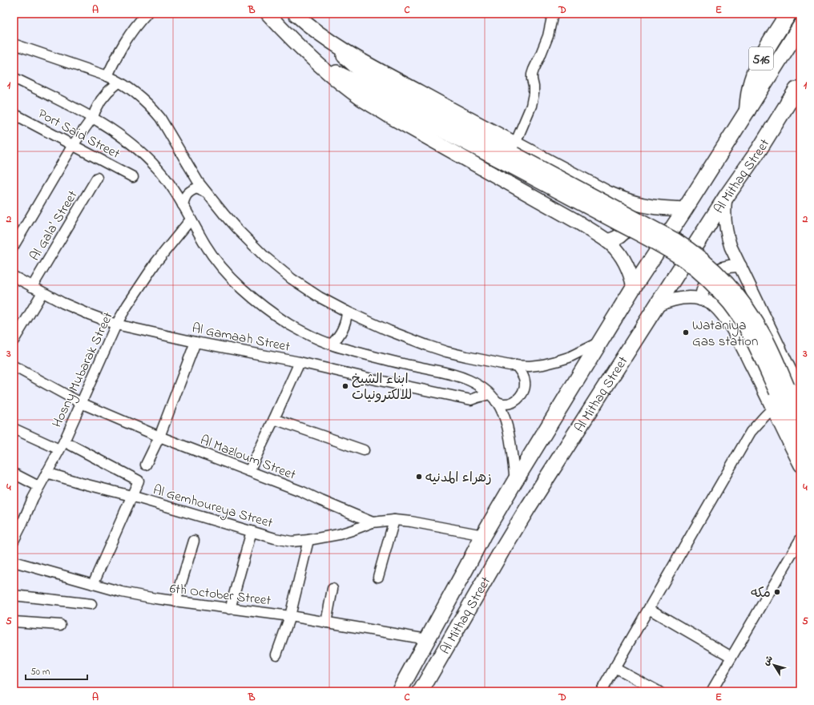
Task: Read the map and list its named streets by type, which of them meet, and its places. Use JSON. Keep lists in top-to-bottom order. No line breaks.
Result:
{"streets":{"highway":["516"],"main road":["Al Mithaq Street"],"street":["Port Said Street","Al Gala' Street","Al Gamaah Street","Hosny Mubarak Street","Al Mazloum Street","Al Gemhoureya Street","6th October Street"]},"crossings":[["516","Al Mithaq Street"],["Al Mithaq Street","Al Mazloum Street"],["Al Mithaq Street","6th October Street"],["Al Gala' Street","Al Gamaah Street"],["Al Gamaah Street","Hosny Mubarak Street"],["Hosny Mubarak Street","Al Mazloum Street"],["Hosny Mubarak Street","Al Gemhoureya Street"],["Al Mazloum Street","Al Gemhoureya Street"]],"places":["Wataniya Gas station","ابناء الشيخ للالكترونيات","زهراء المدنيه","مكه"],"scale_bar":"50 m","north":"top left","grid":{"columns":["A","B","C","D","E"],"rows":["1","2","3","4","5"]}}
